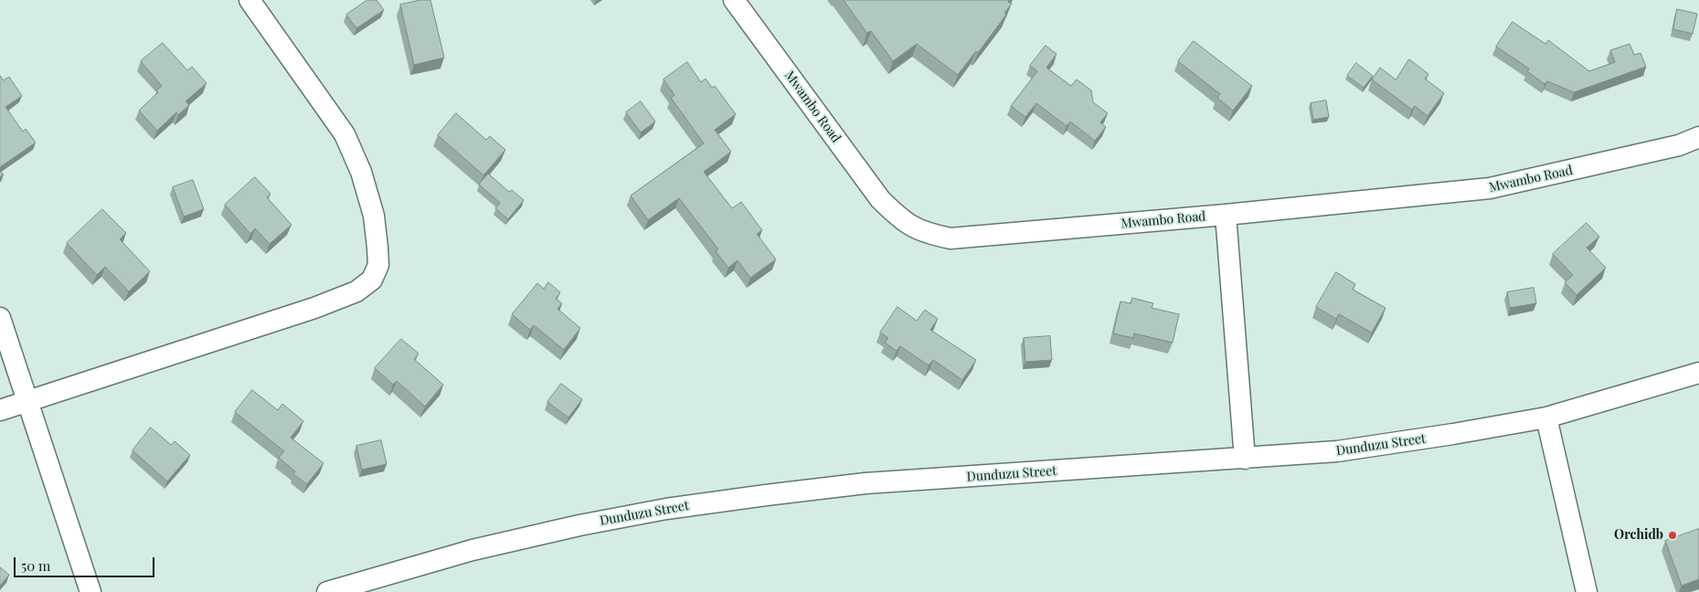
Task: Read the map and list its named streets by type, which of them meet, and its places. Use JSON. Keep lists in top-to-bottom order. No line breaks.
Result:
{"streets":{"street":["Mwambo Road","Dunduzu Street"]},"places":["Orchidb"],"scale_bar":"50 m"}
